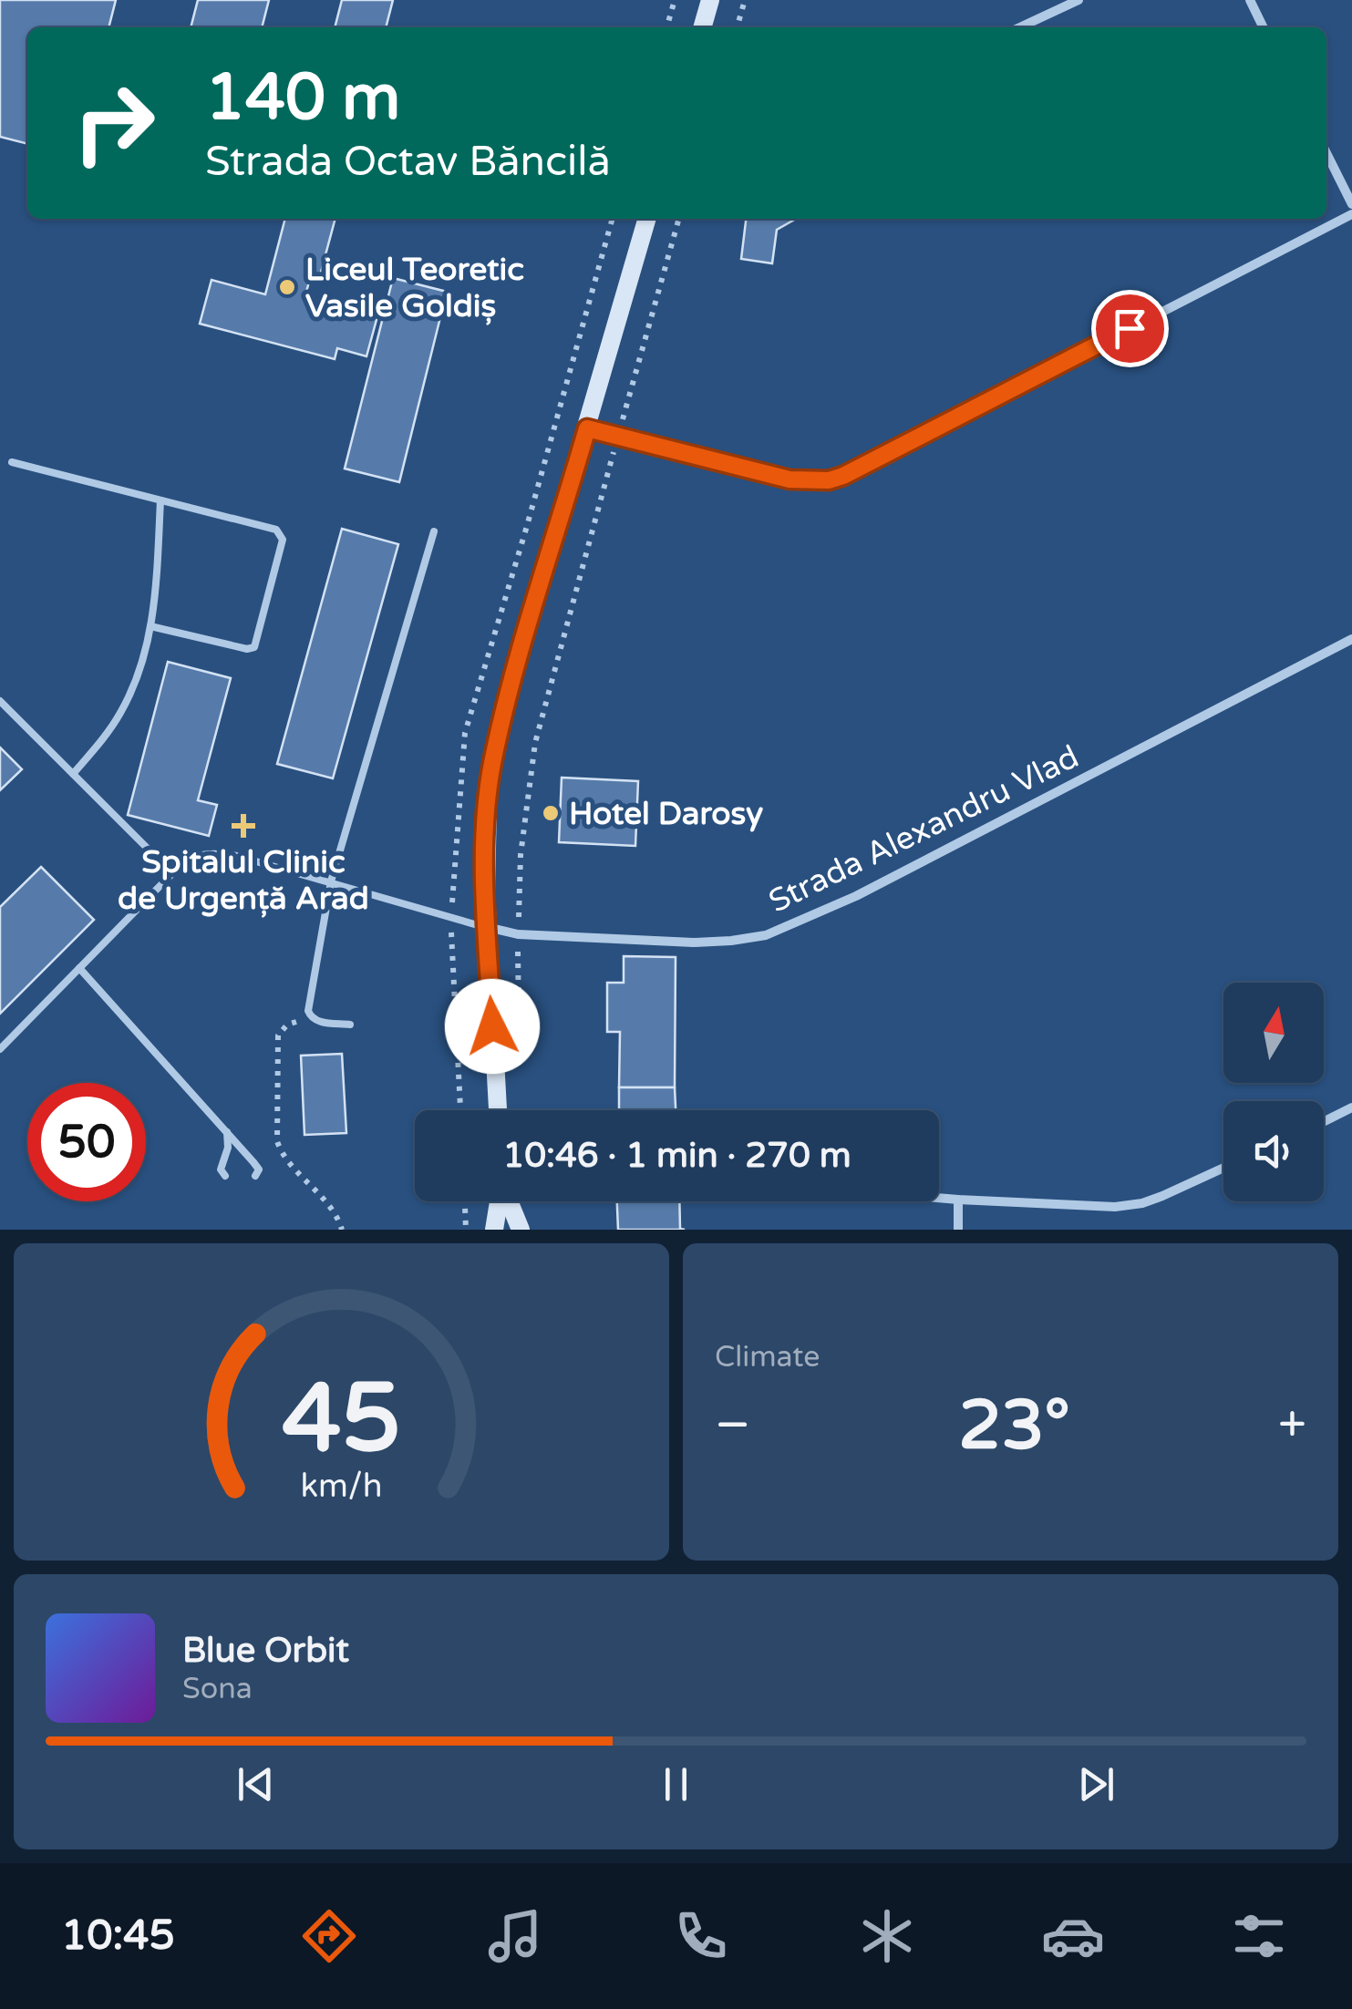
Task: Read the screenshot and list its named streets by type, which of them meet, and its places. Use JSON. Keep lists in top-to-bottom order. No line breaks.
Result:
{"streets":{"street":["Strada Alexandru Vlad"]},"places":{"other":["Liceul Teoretic Vasile Goldiș","Hotel Darosy"],"health":["Spitalul Clinic de Urgență Arad"]},"north":"top","page":{"turn":["140 m","Strada Octav Băncilă"],"limit":"50","trip":"10:46 · 1 min · 270 m","tile":"Climate","heat":["−","23°","+"],"song":["Blue Orbit","Sona"],"tabs":"10:45","gauge":["45","km/h"]}}
